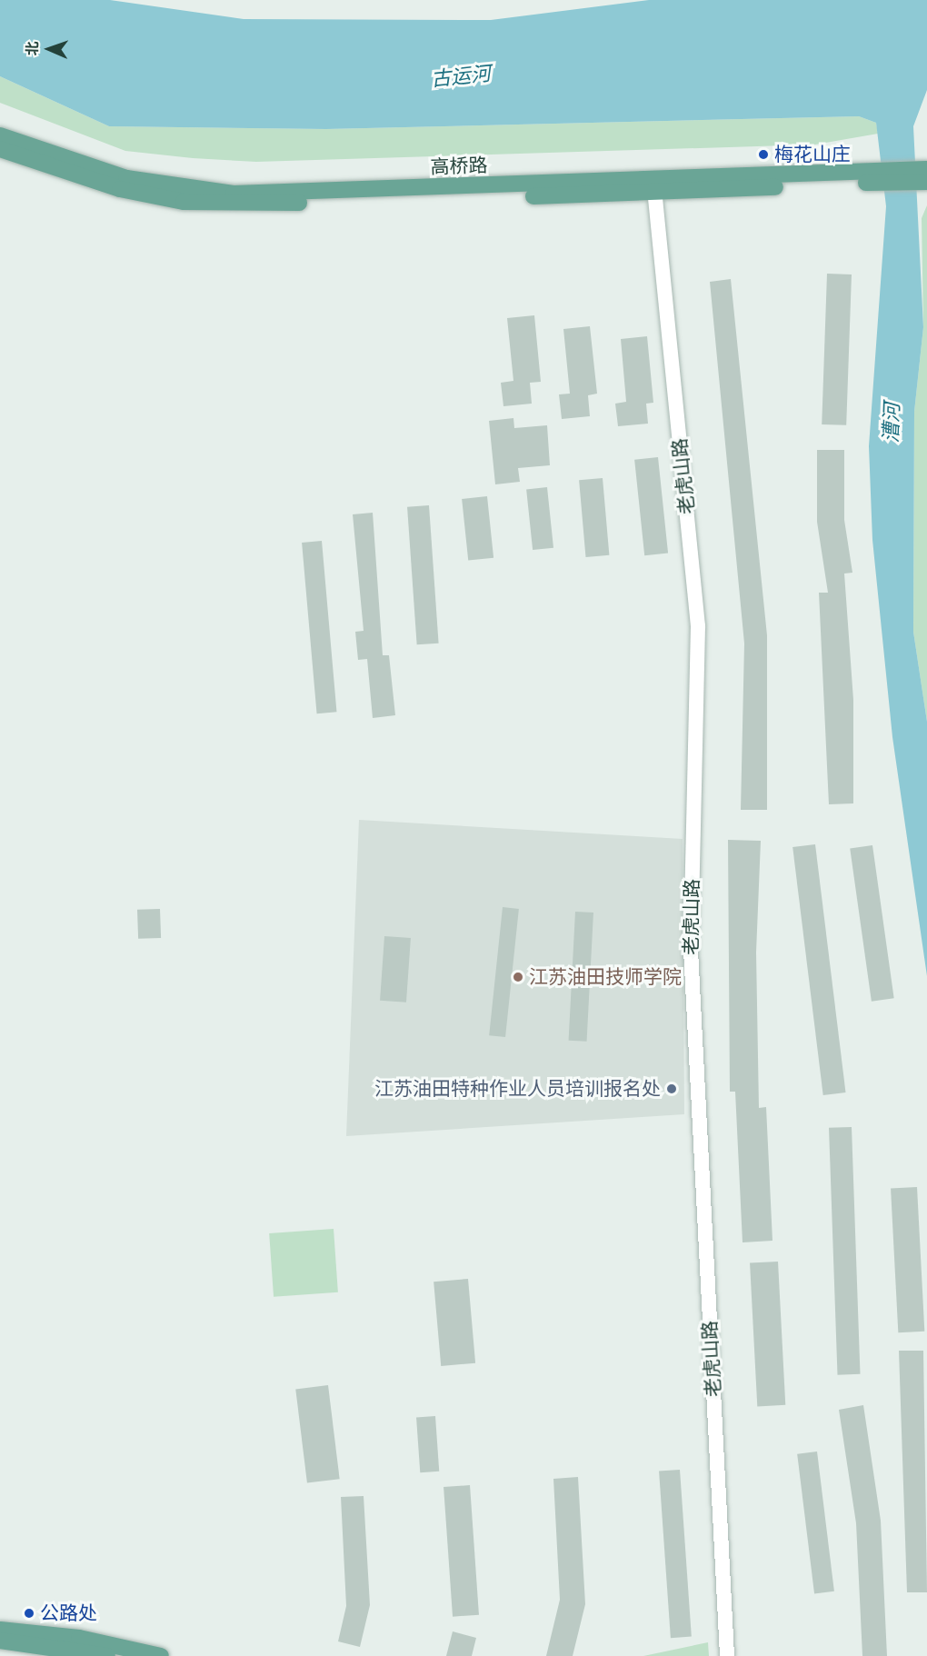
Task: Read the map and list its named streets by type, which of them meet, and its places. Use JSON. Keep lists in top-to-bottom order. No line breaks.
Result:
{"streets":{"main road":["高桥路"],"street":["老虎山路"]},"crossings":[["高桥路","老虎山路"]],"water":["古运河","漕河"],"places":["梅花山庄","江苏油田技师学院","江苏油田特种作业人员培训报名处","公路处"],"north":"left"}
